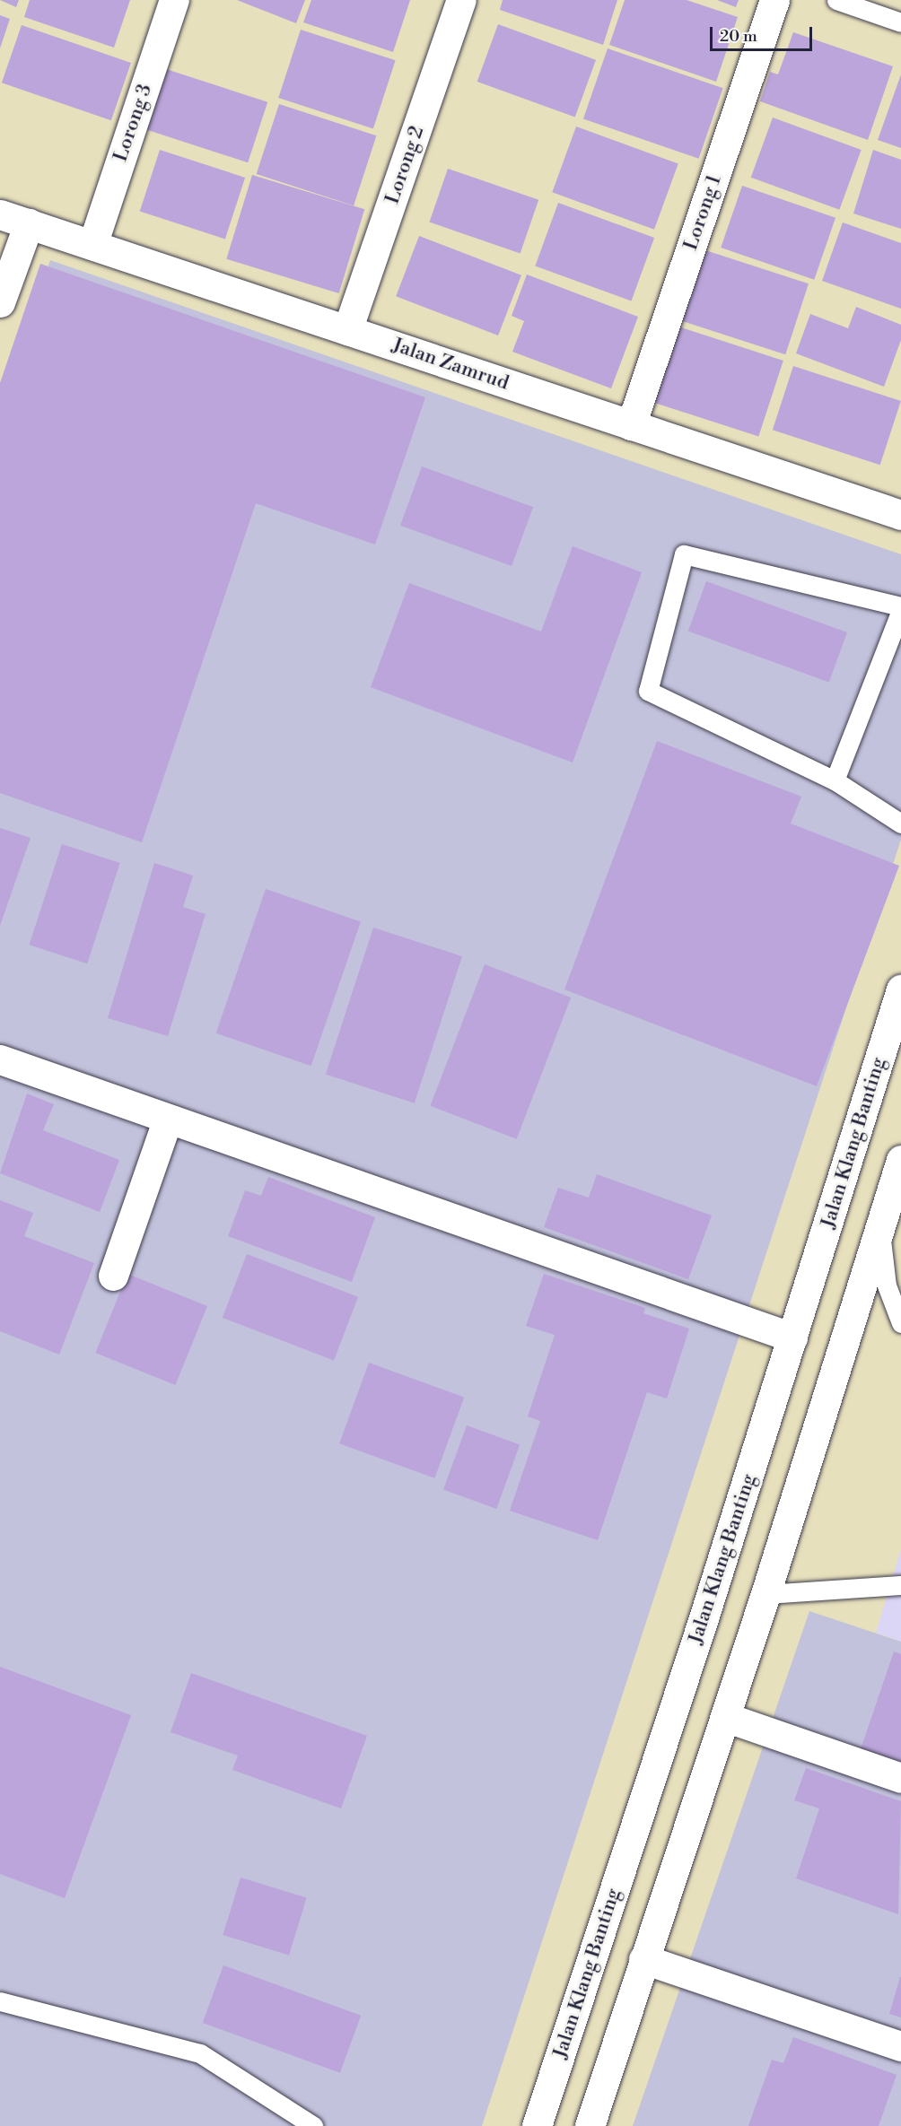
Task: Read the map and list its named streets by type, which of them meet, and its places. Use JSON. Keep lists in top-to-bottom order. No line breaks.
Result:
{"streets":{"main road":["Lorong 3","Lorong 2","Lorong 1","Jalan Zamrud","Jalan Klang Banting"]},"crossings":[["Lorong 3","Jalan Zamrud"],["Lorong 2","Jalan Zamrud"],["Lorong 1","Jalan Zamrud"]],"scale_bar":"20 m"}
